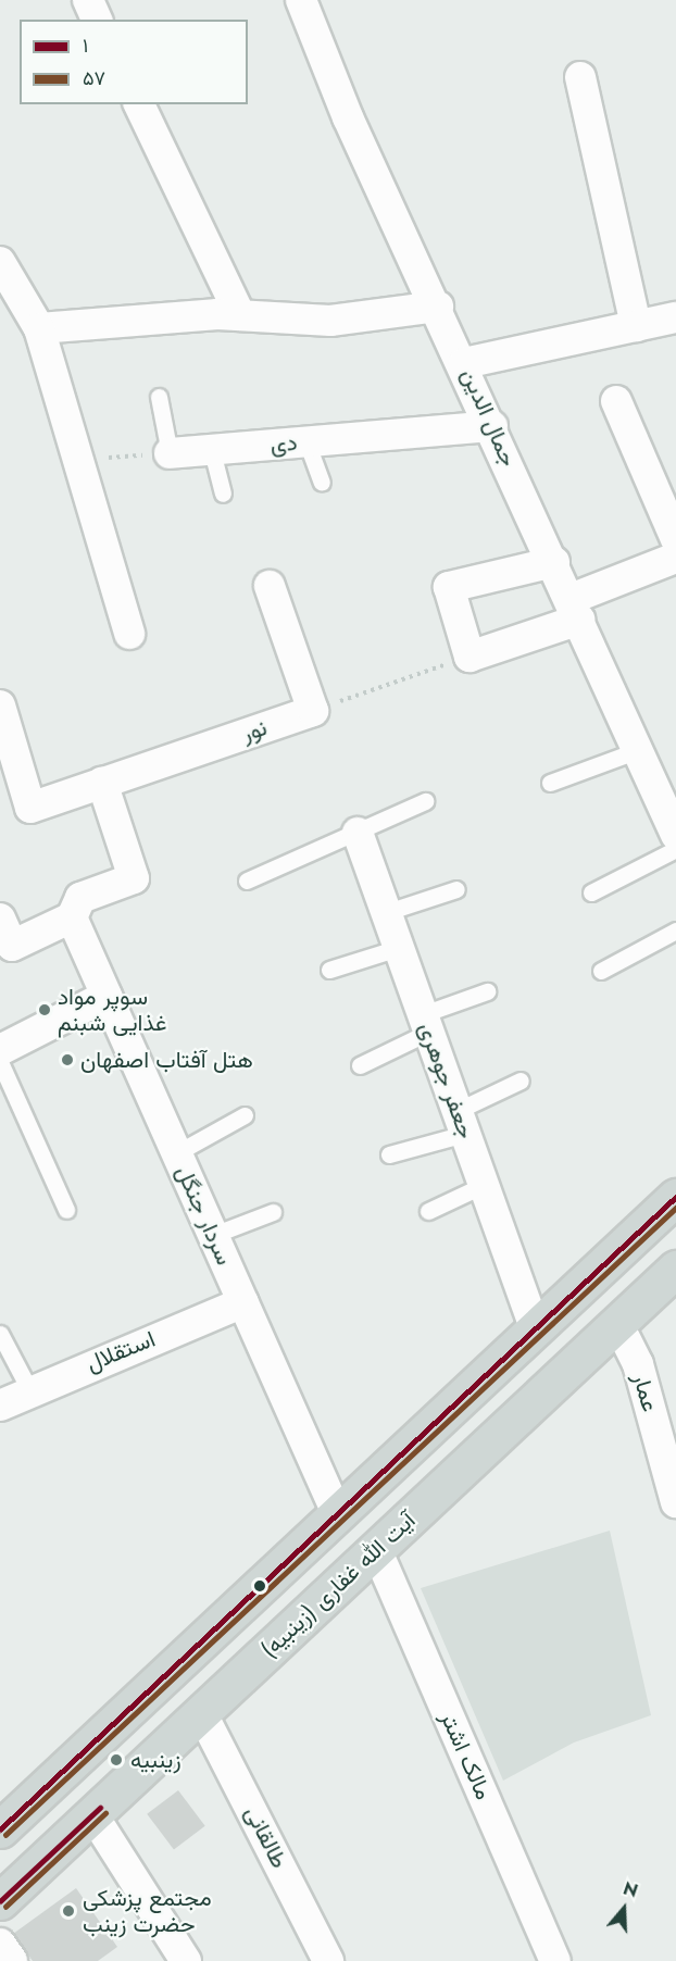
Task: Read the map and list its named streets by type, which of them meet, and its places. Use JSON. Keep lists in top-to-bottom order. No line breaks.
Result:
{"streets":{"main road":["آیت الله غفاری (زینبیه)"],"street":["جمال الدین","دی","نور","جعفر جوهری","سردار جنگل","استقلال","عمار","مالک اشتر","طالقانی"]},"crossings":[["جمال الدین","دی"],["سردار جنگل","استقلال"],["عمار","آیت الله غفاری (زینبیه)"],["آیت الله غفاری (زینبیه)","مالک اشتر"],["آیت الله غفاری (زینبیه)","طالقانی"]],"places":["سوپر مواد غذایی شبنم","هتل آفتاب اصفهان","زینبیه","مجتمع پزشکی حضرت زینب"],"lines":["transit line ۱","transit line ۵۷"],"legend":["۱","۵۷"],"north":"top"}
